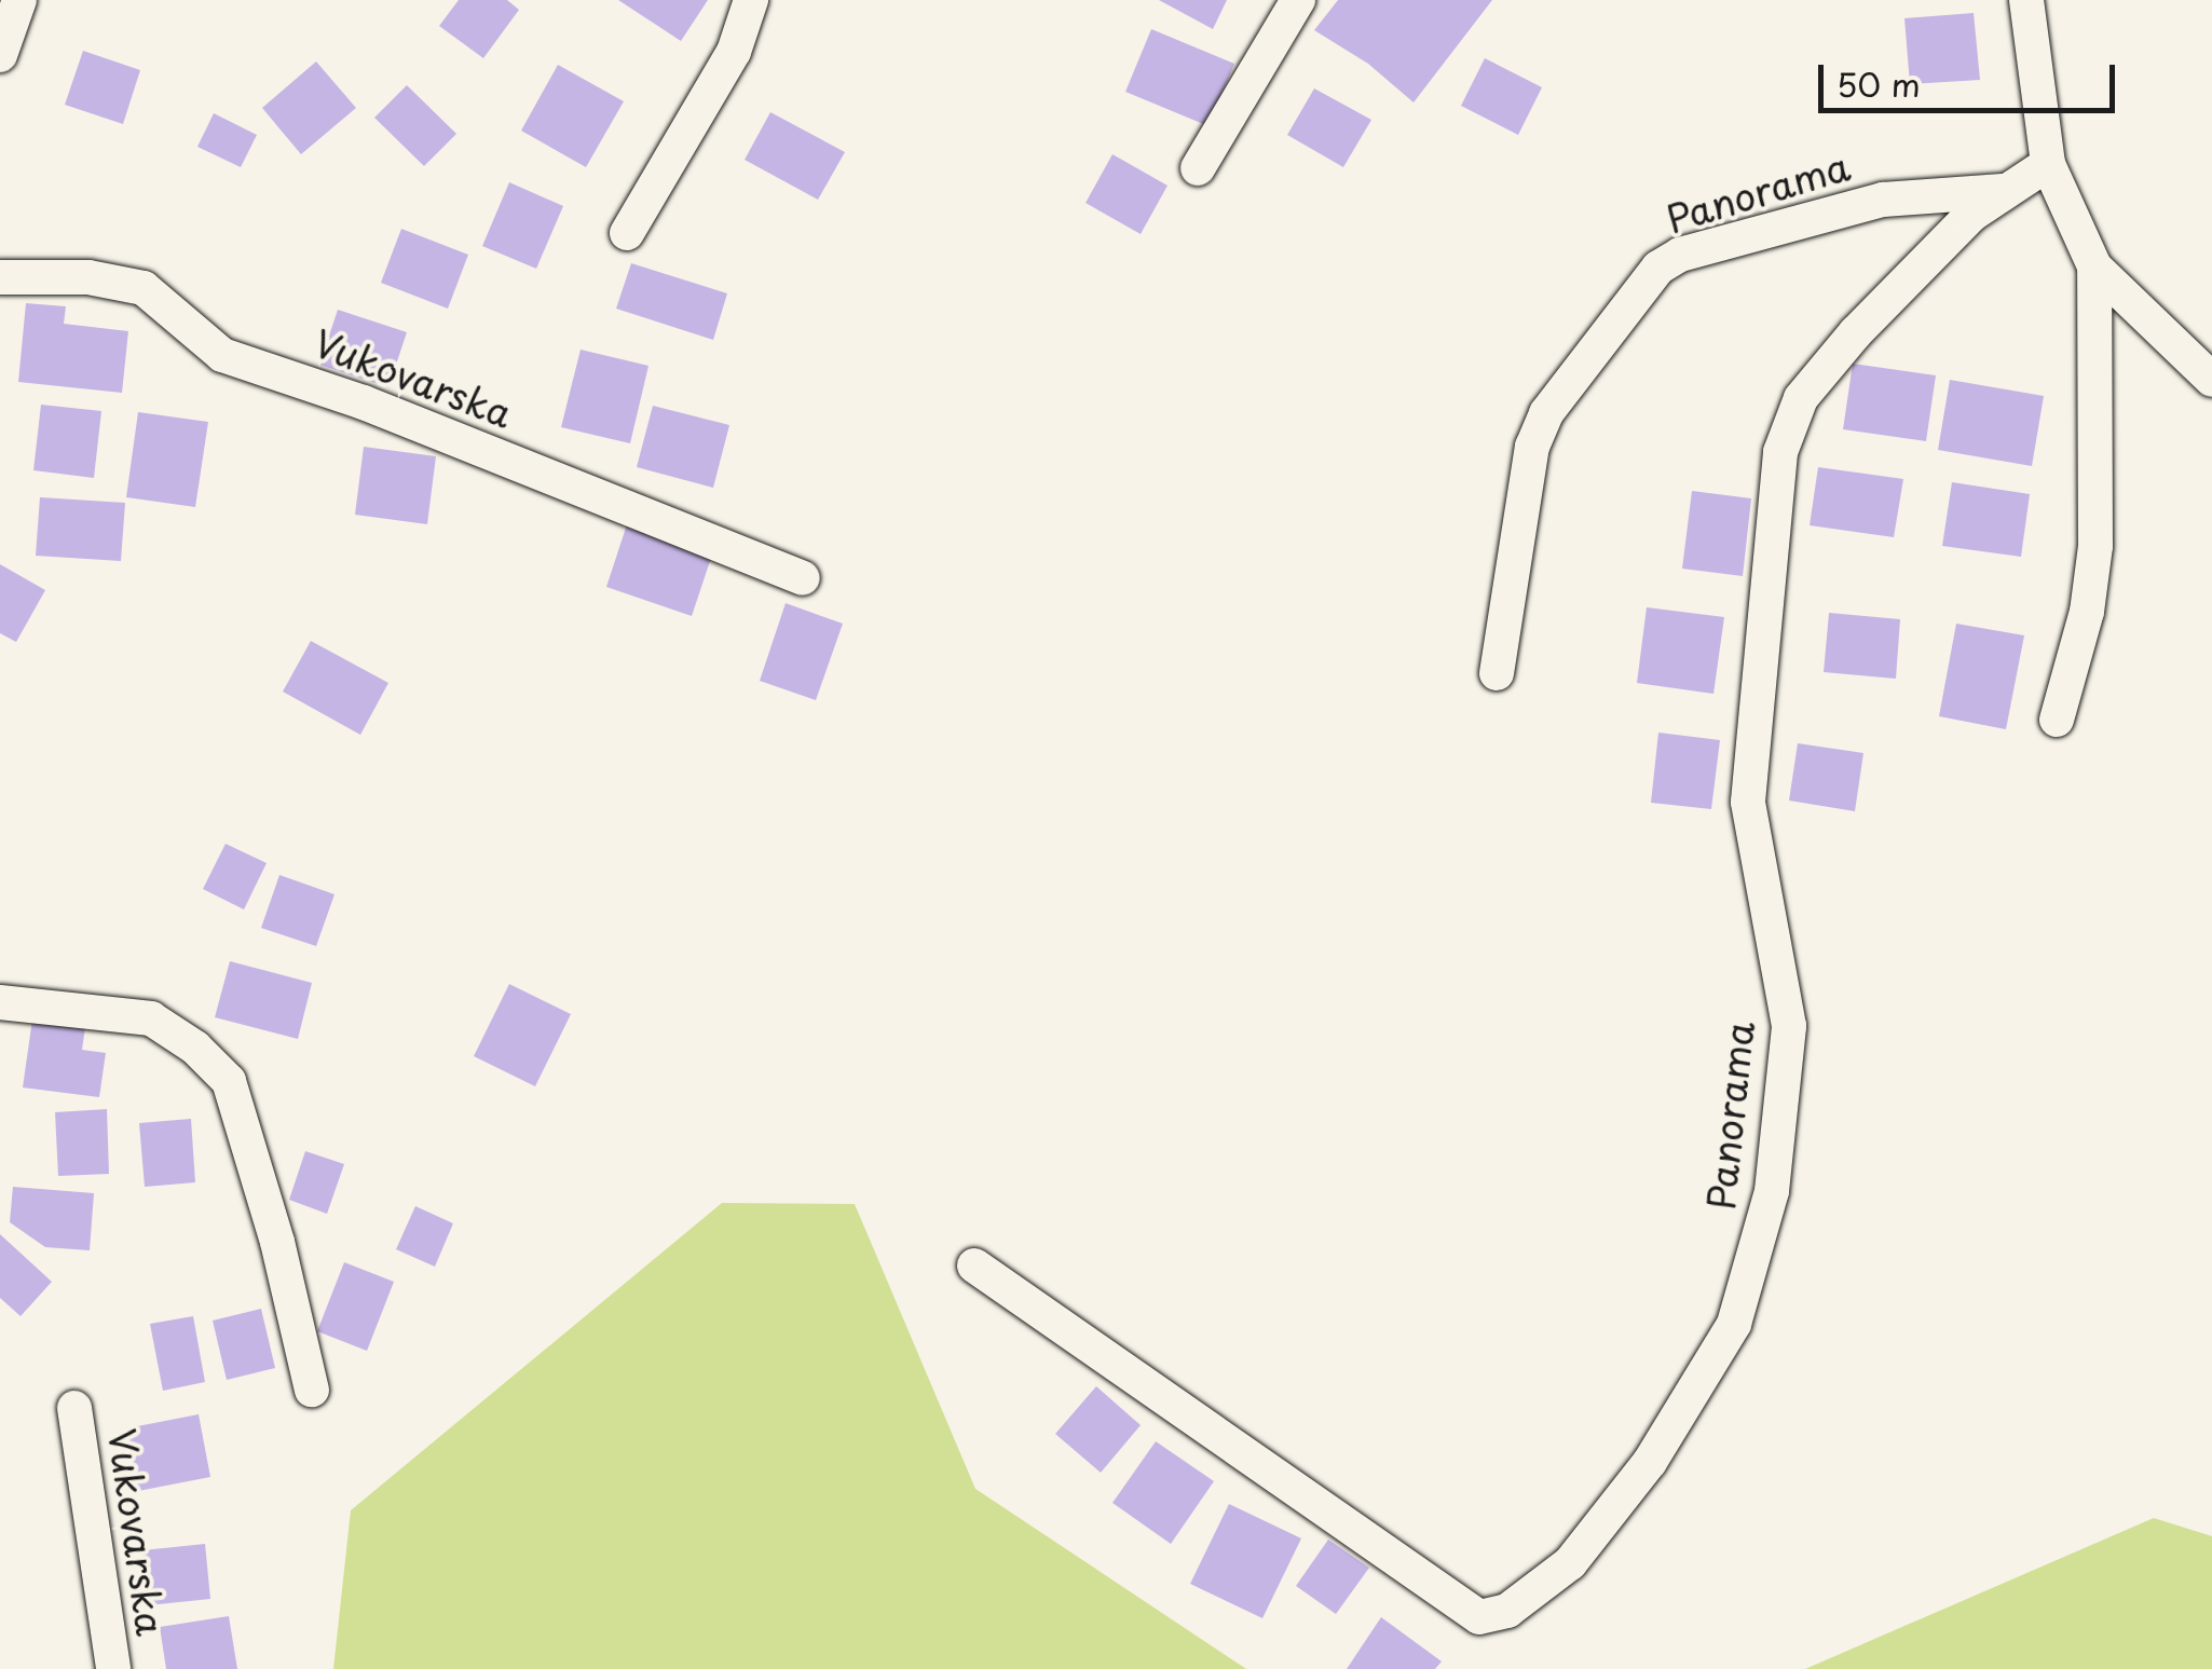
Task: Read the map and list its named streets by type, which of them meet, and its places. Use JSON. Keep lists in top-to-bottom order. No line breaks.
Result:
{"streets":{"street":["Panorama","Vukovarska"]},"scale_bar":"50 m"}
